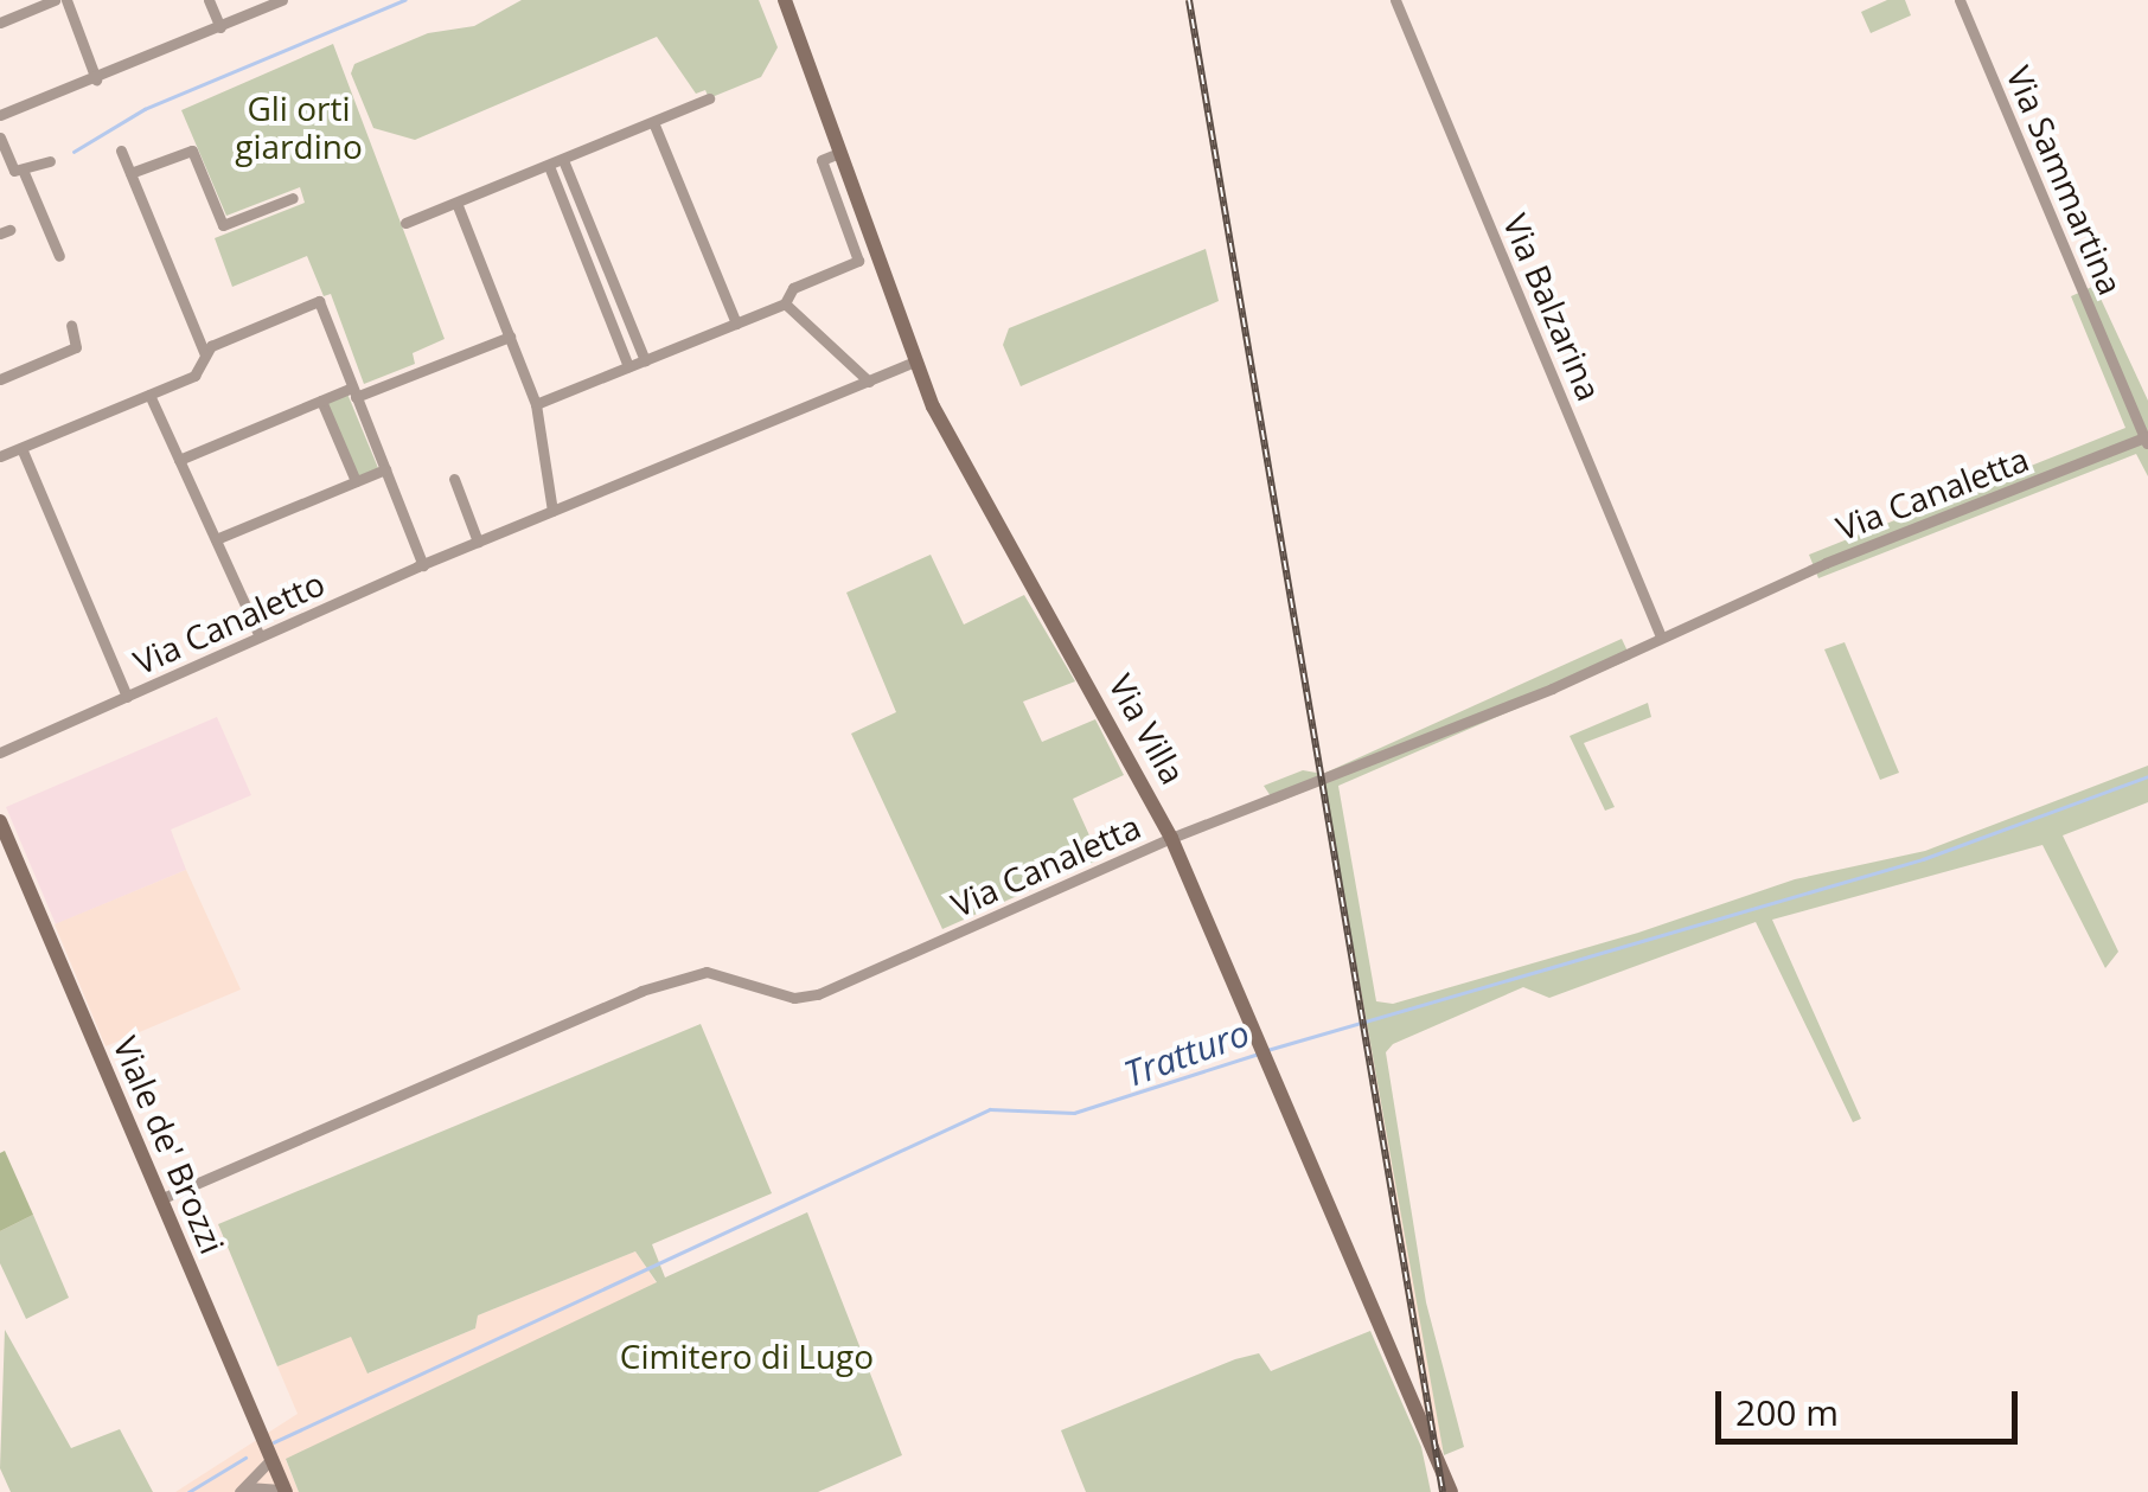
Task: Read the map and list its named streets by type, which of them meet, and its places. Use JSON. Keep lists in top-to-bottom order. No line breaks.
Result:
{"streets":{"street":["Via Sammartina","Via Balzarina","Via Canaletta","Via Canaletto","Via Villa","Viale de' Brozzi"]},"crossings":[["Via Sammartina","Via Canaletta"],["Via Balzarina","Via Canaletta"],["Via Canaletta","Via Villa"],["Via Canaletta","Viale de' Brozzi"],["Via Canaletto","Via Villa"]],"water":["Tratturo"],"parks":["Gli orti giardino","Cimitero di Lugo"],"scale_bar":"200 m"}
